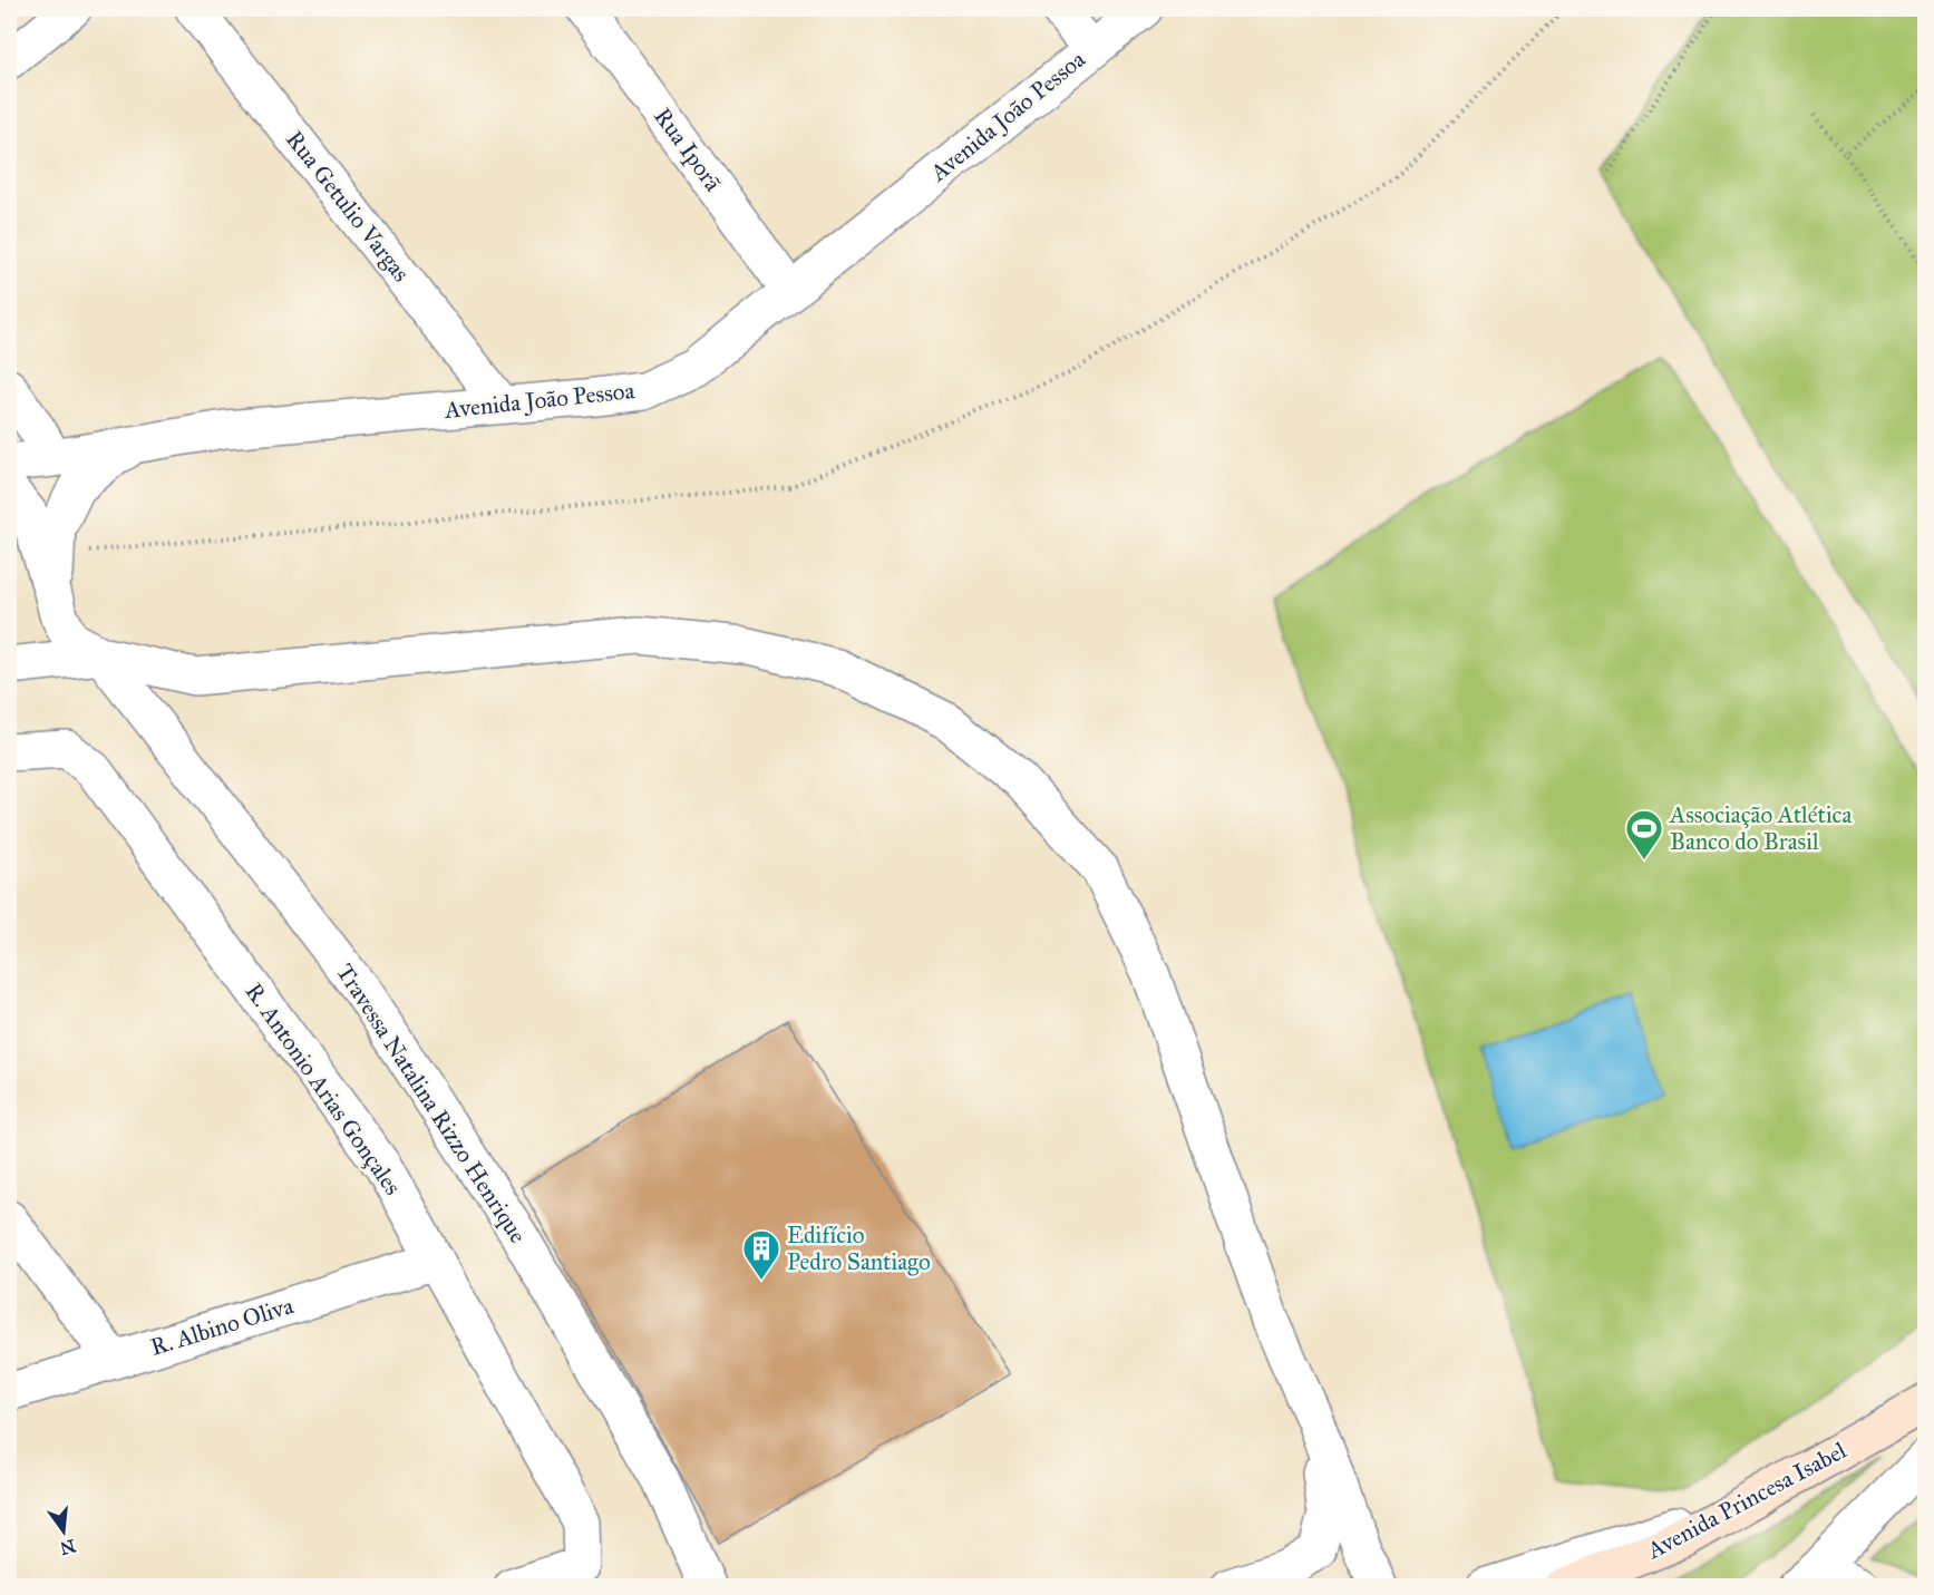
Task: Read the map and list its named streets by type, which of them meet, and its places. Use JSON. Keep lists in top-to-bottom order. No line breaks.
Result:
{"streets":{"main road":["Avenida Princesa Isabel"],"street":["Avenida João Pessoa","Rua Iporã","Rua Getulio Vargas","R. Antonio Arias Gonçales","Travessa Natalina Rizzo Henrique","R. Albino Oliva"]},"crossings":[["Avenida João Pessoa","Rua Iporã"],["Avenida João Pessoa","Rua Getulio Vargas"],["R. Antonio Arias Gonçales","R. Albino Oliva"]],"places":{"sports":["Associação Atlética Banco do Brasil"],"building":["Edifício Pedro Santiago"]},"north":"bottom"}
